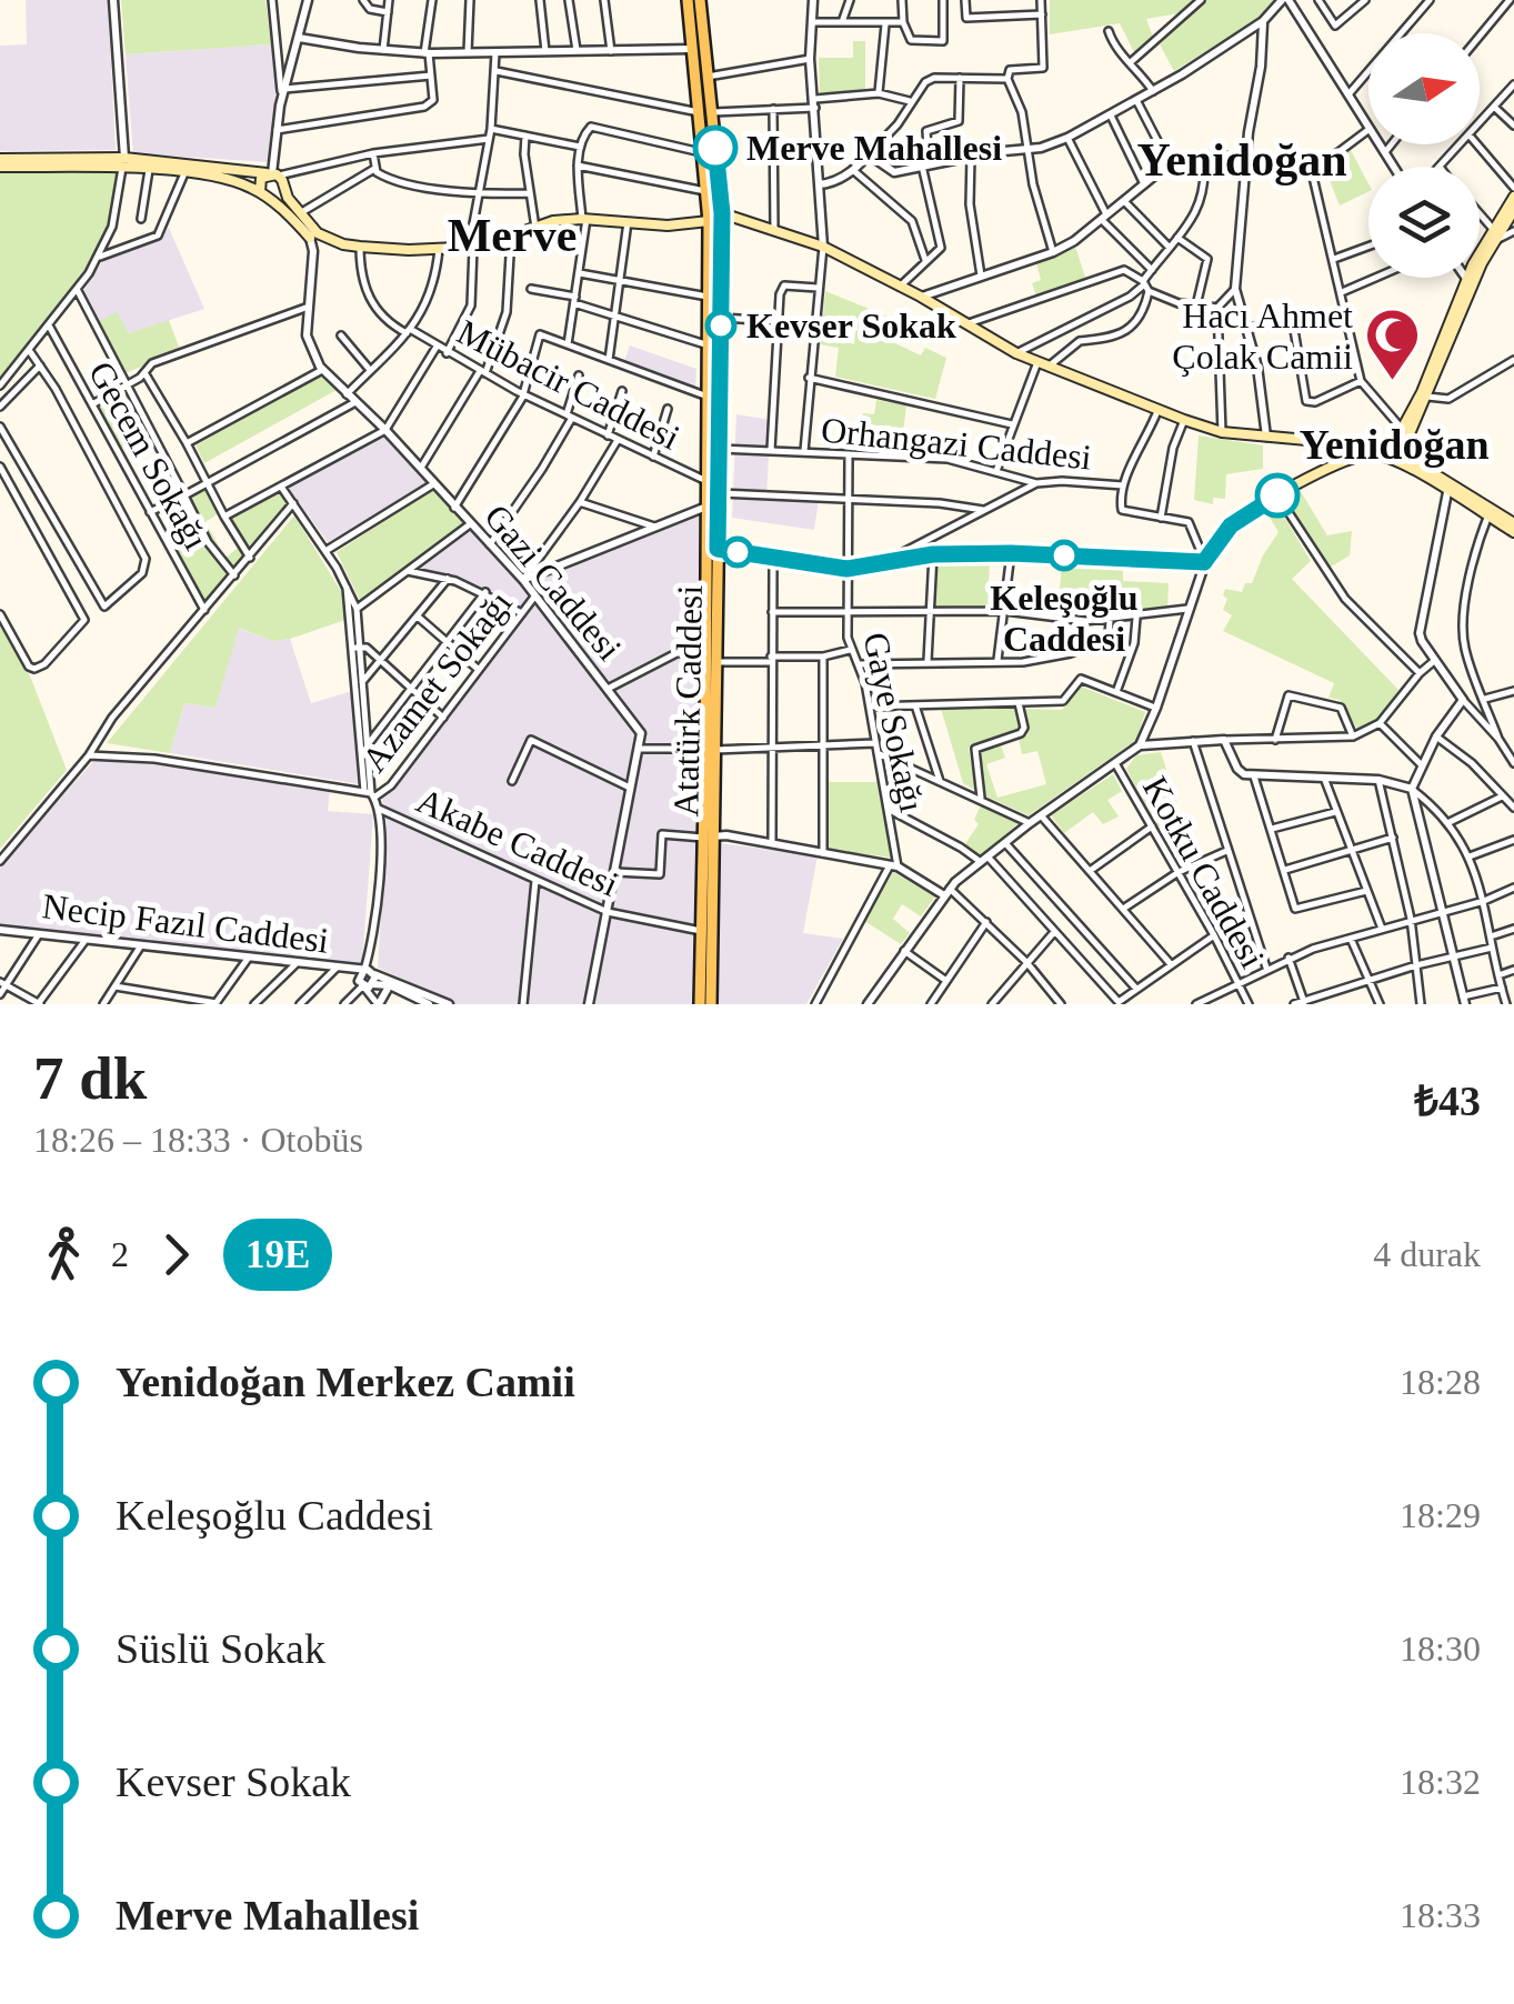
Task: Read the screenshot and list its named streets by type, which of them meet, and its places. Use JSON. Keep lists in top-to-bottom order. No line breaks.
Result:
{"streets":{"main road":["Atatürk Caddesi"],"street":["Mübacir Caddesi","Orhangazi Caddesi","Gecem Sokağı","Gazi Caddesi","Azamet Sokağı","Gaye Sokağı","Akabe Caddesi","Kotku Caddesi","Necip Fazıl Caddesi"]},"crossings":[["Mübacir Caddesi","Atatürk Caddesi"],["Orhangazi Caddesi","Atatürk Caddesi"],["Orhangazi Caddesi","Gaye Sokağı"],["Gazi Caddesi","Azamet Sokağı"],["Azamet Sokağı","Akabe Caddesi"]],"districts":["Yenidoğan","Merve","Yenidoğan"],"places":{"other":["Merve Mahallesi","Kevser Sokak","Keleşoğlu Caddesi"],"mosque":["Hacı Ahmet Çolak Camii"]},"lines":["bus line 19E"],"north":"right","page":{"heading":["7 dk","18:26 – 18:33 · Otobüs","₺43"],"legs":["2","19E","4 durak"],"list":[{"name":"Yenidoğan Merkez Camii","value":"18:28"},{"name":"Keleşoğlu Caddesi","value":"18:29"},{"name":"Süslü Sokak","value":"18:30"},{"name":"Kevser Sokak","value":"18:32"},{"name":"Merve Mahallesi","value":"18:33"}]}}
